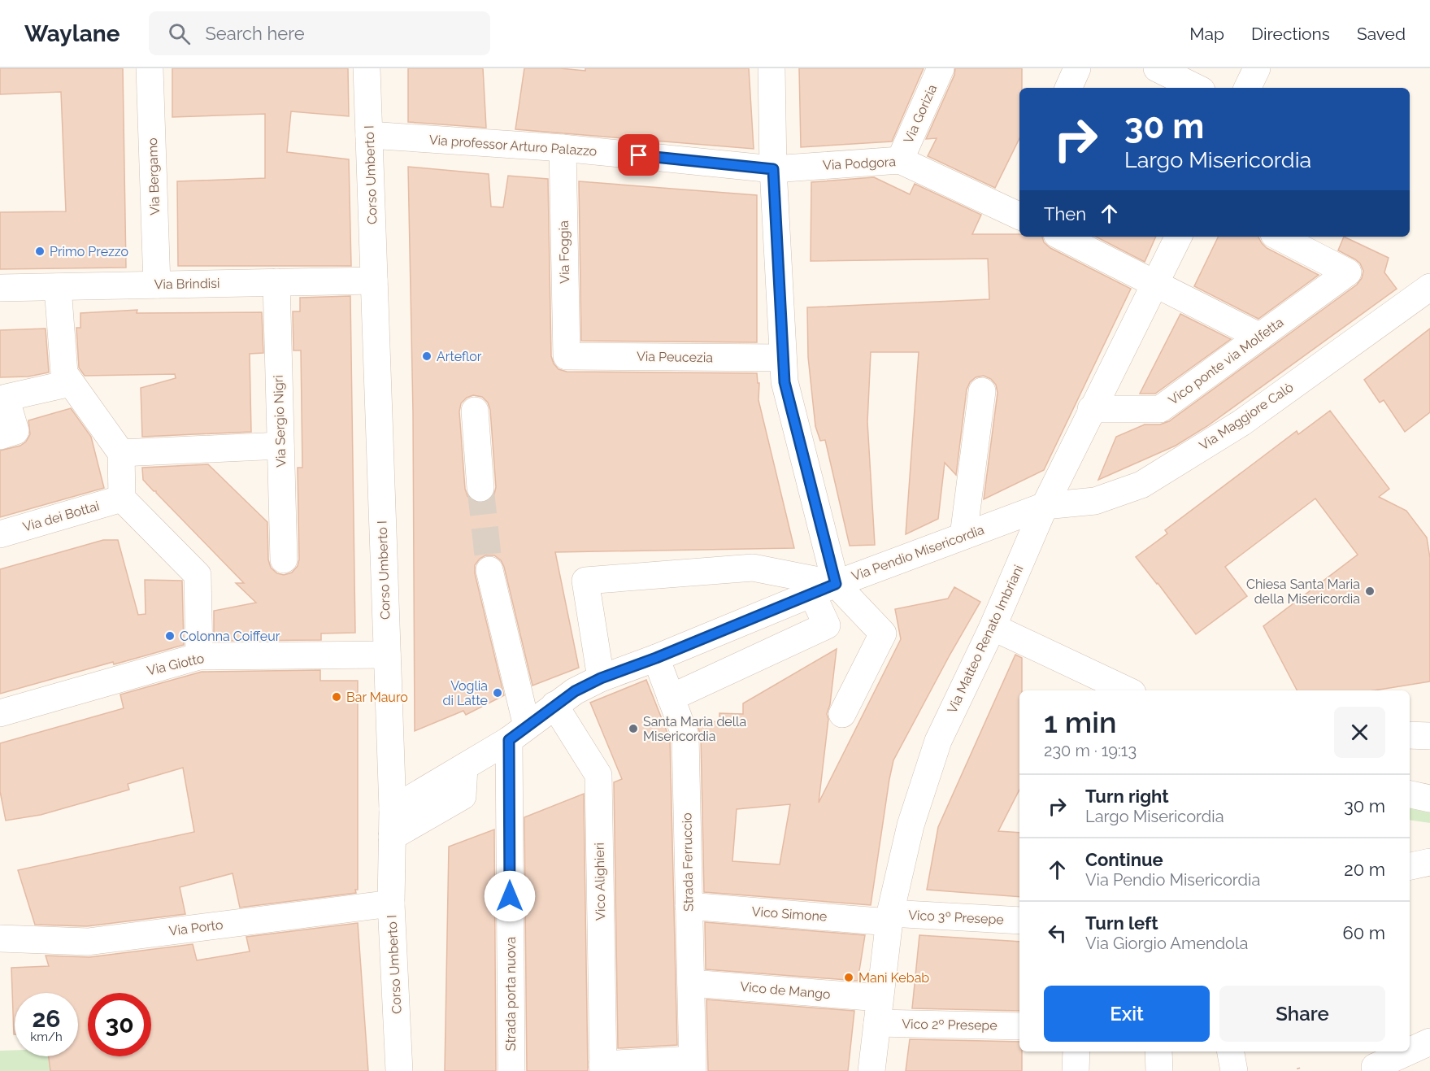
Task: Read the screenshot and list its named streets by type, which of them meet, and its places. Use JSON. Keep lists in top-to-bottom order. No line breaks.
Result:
{"streets":{"street":["Via Gorizia","Via professor Arturo Palazzo","Via Podgora","Corso Umberto I","Via Bergamo","Via Foggia","Via Brindisi","Via Peucezia","Vico ponte via Molfetta","Via Maggiore Calò","Via Sergio Nigri","Via dei Bottai","Via Pendio Misericordia","Via Matteo Renato Imbriani","Via Giotto","Strada Ferruccio","Vico Alighieri","Vico Simone","Vico 3º Presepe","Via Porto","Vico de Mango","Strada porta nuova","Vico 2º Presepe"]},"crossings":[["Via Gorizia","Via Podgora"],["Via professor Arturo Palazzo","Via Podgora"],["Via professor Arturo Palazzo","Corso Umberto I"],["Via professor Arturo Palazzo","Via Foggia"],["Corso Umberto I","Via Brindisi"],["Corso Umberto I","Via Pendio Misericordia"],["Corso Umberto I","Via Giotto"],["Corso Umberto I","Via Porto"],["Via Bergamo","Via Brindisi"],["Via Foggia","Via Peucezia"],["Via Brindisi","Via Sergio Nigri"],["Vico ponte via Molfetta","Via Matteo Renato Imbriani"],["Via Maggiore Calò","Via Pendio Misericordia"],["Via Maggiore Calò","Via Matteo Renato Imbriani"],["Via Pendio Misericordia","Via Matteo Renato Imbriani"],["Via Pendio Misericordia","Strada Ferruccio"],["Via Pendio Misericordia","Vico Alighieri"],["Via Pendio Misericordia","Strada porta nuova"],["Via Matteo Renato Imbriani","Vico Simone"],["Via Matteo Renato Imbriani","Vico 3º Presepe"],["Via Matteo Renato Imbriani","Vico de Mango"],["Via Matteo Renato Imbriani","Vico 2º Presepe"],["Strada Ferruccio","Vico Simone"],["Strada Ferruccio","Vico de Mango"],["Vico Simone","Vico 3º Presepe"],["Vico de Mango","Vico 2º Presepe"]],"places":["Primo Prezzo","Arteflor","Chiesa Santa Maria della Misericordia","Colonna Coiffeur","Voglia di Latte","Bar Mauro","Santa Maria della Misericordia","Mani Kebab"],"page":{"header":"Waylane","search":"Search here","nav":["Map","Directions","Saved"],"turn":["30 m","Largo Misericordia"],"then":"Then","heading":["1 min","230 m · 19:13"],"list":[{"name":"Turn right","note":"Largo Misericordia","value":"30 m"},{"name":"Continue","note":"Via Pendio Misericordia","value":"20 m"},{"name":"Turn left","note":"Via Giorgio Amendola","value":"60 m"}],"buttons":["Exit","Share"],"speed":"26 km/h","limit":"30"}}
